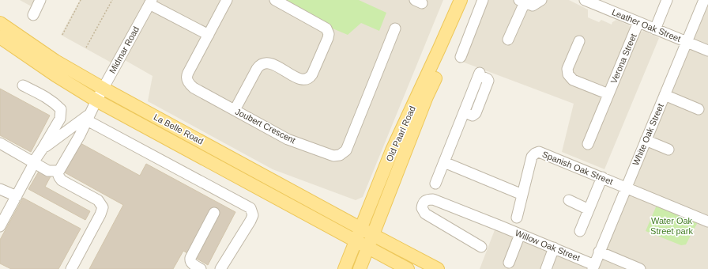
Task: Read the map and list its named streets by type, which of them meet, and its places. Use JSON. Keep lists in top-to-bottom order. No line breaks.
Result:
{"streets":{"main road":["La Belle Road","Old Paarl Road"],"street":["Leather Oak Street","Midmar Road","Verona Street","Joubert Crescent","White Oak Street","Spanish Oak Street","Willow Oak Street"]},"crossings":[["Leather Oak Street","Verona Street"],["Leather Oak Street","White Oak Street"],["Midmar Road","La Belle Road"],["La Belle Road","Old Paarl Road"],["White Oak Street","Spanish Oak Street"],["White Oak Street","Willow Oak Street"]],"parks":["Water Oak Street park"]}
